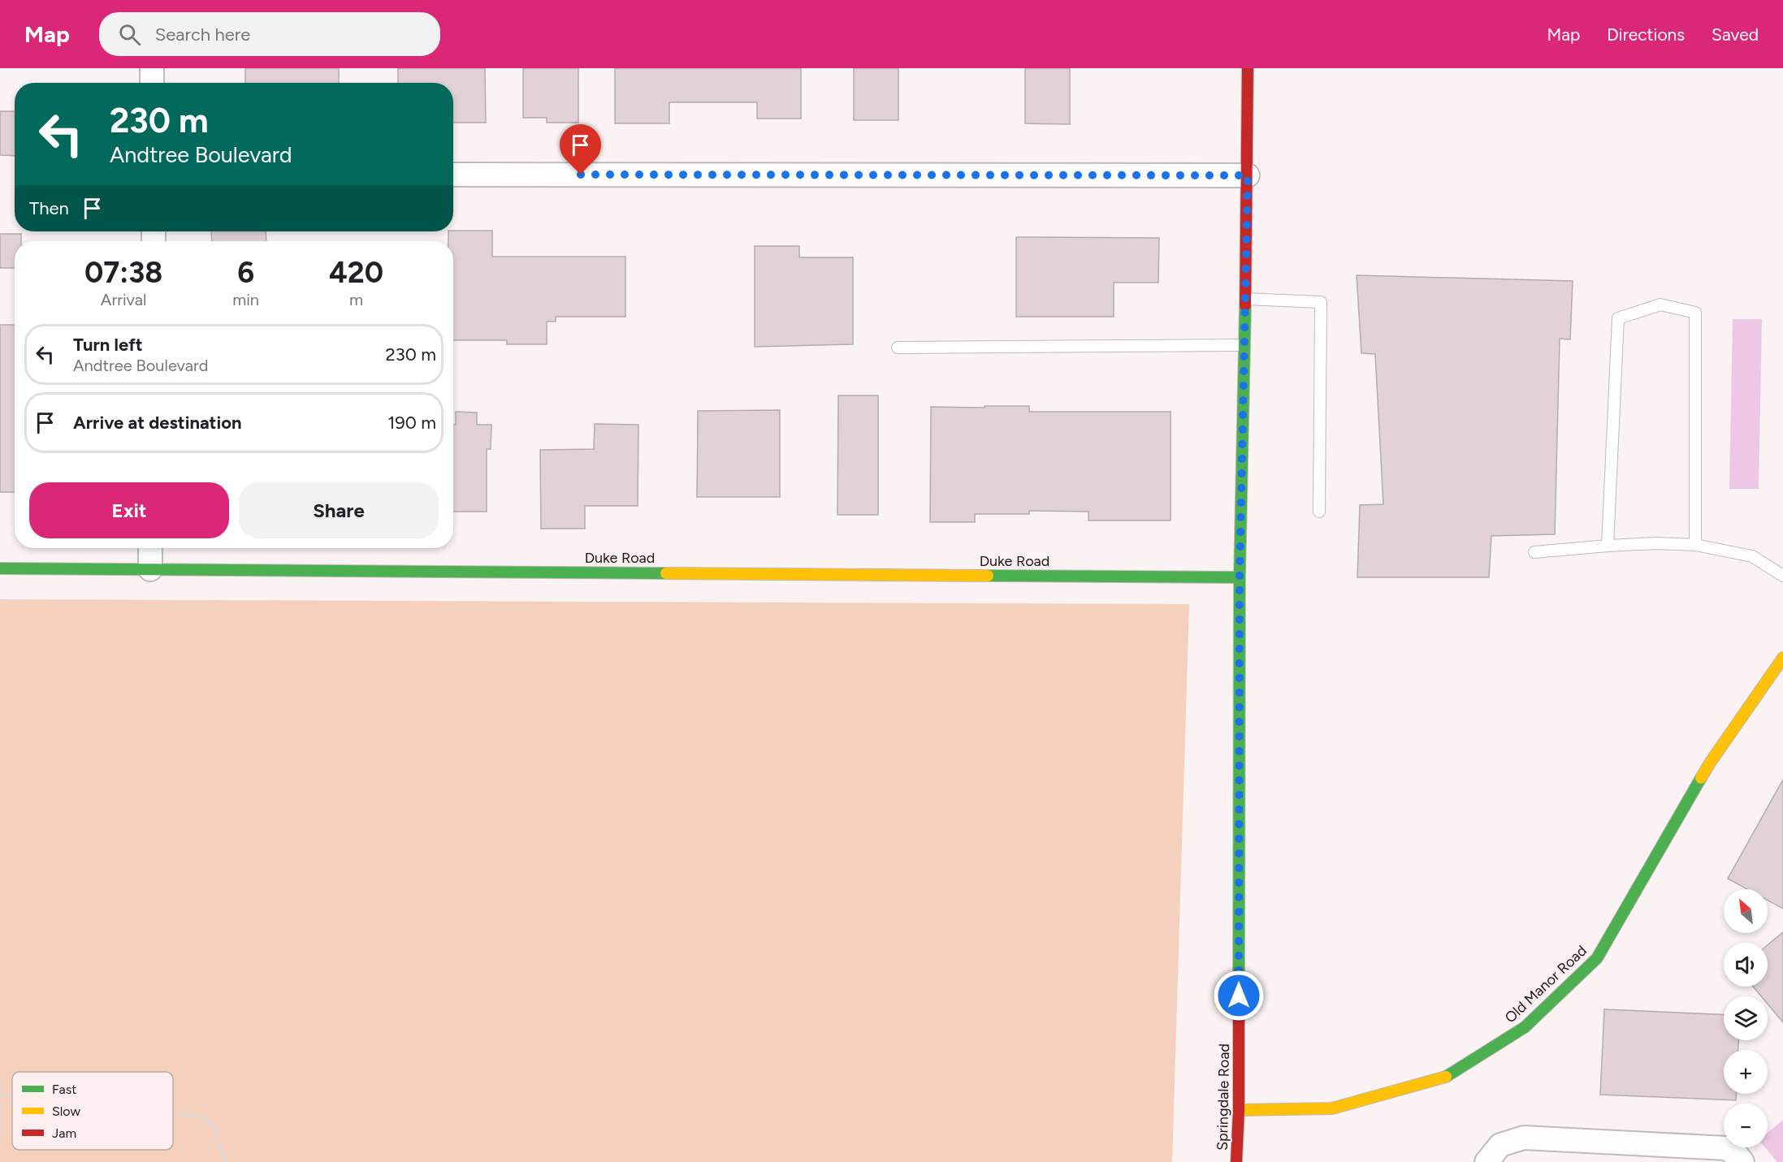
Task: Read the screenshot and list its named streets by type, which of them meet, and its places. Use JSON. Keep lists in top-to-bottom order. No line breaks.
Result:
{"streets":{"street":["Duke Road","Old Manor Road","Springdale Road"]},"crossings":[["Duke Road","Springdale Road"],["Old Manor Road","Springdale Road"]],"legend":["Fast","Slow","Jam"],"north":"top left","page":{"header":"Map","search":"Search here","nav":["Map","Directions","Saved"],"turn":["230 m","Andtree Boulevard"],"then":"Then","eta":["07:38","Arrival","6","min","420","m"],"list":[{"name":"Turn left","note":"Andtree Boulevard","value":"230 m"},{"name":"Arrive at destination","value":"190 m"}],"buttons":["Exit","Share"],"map_buttons":["+","−"]}}
